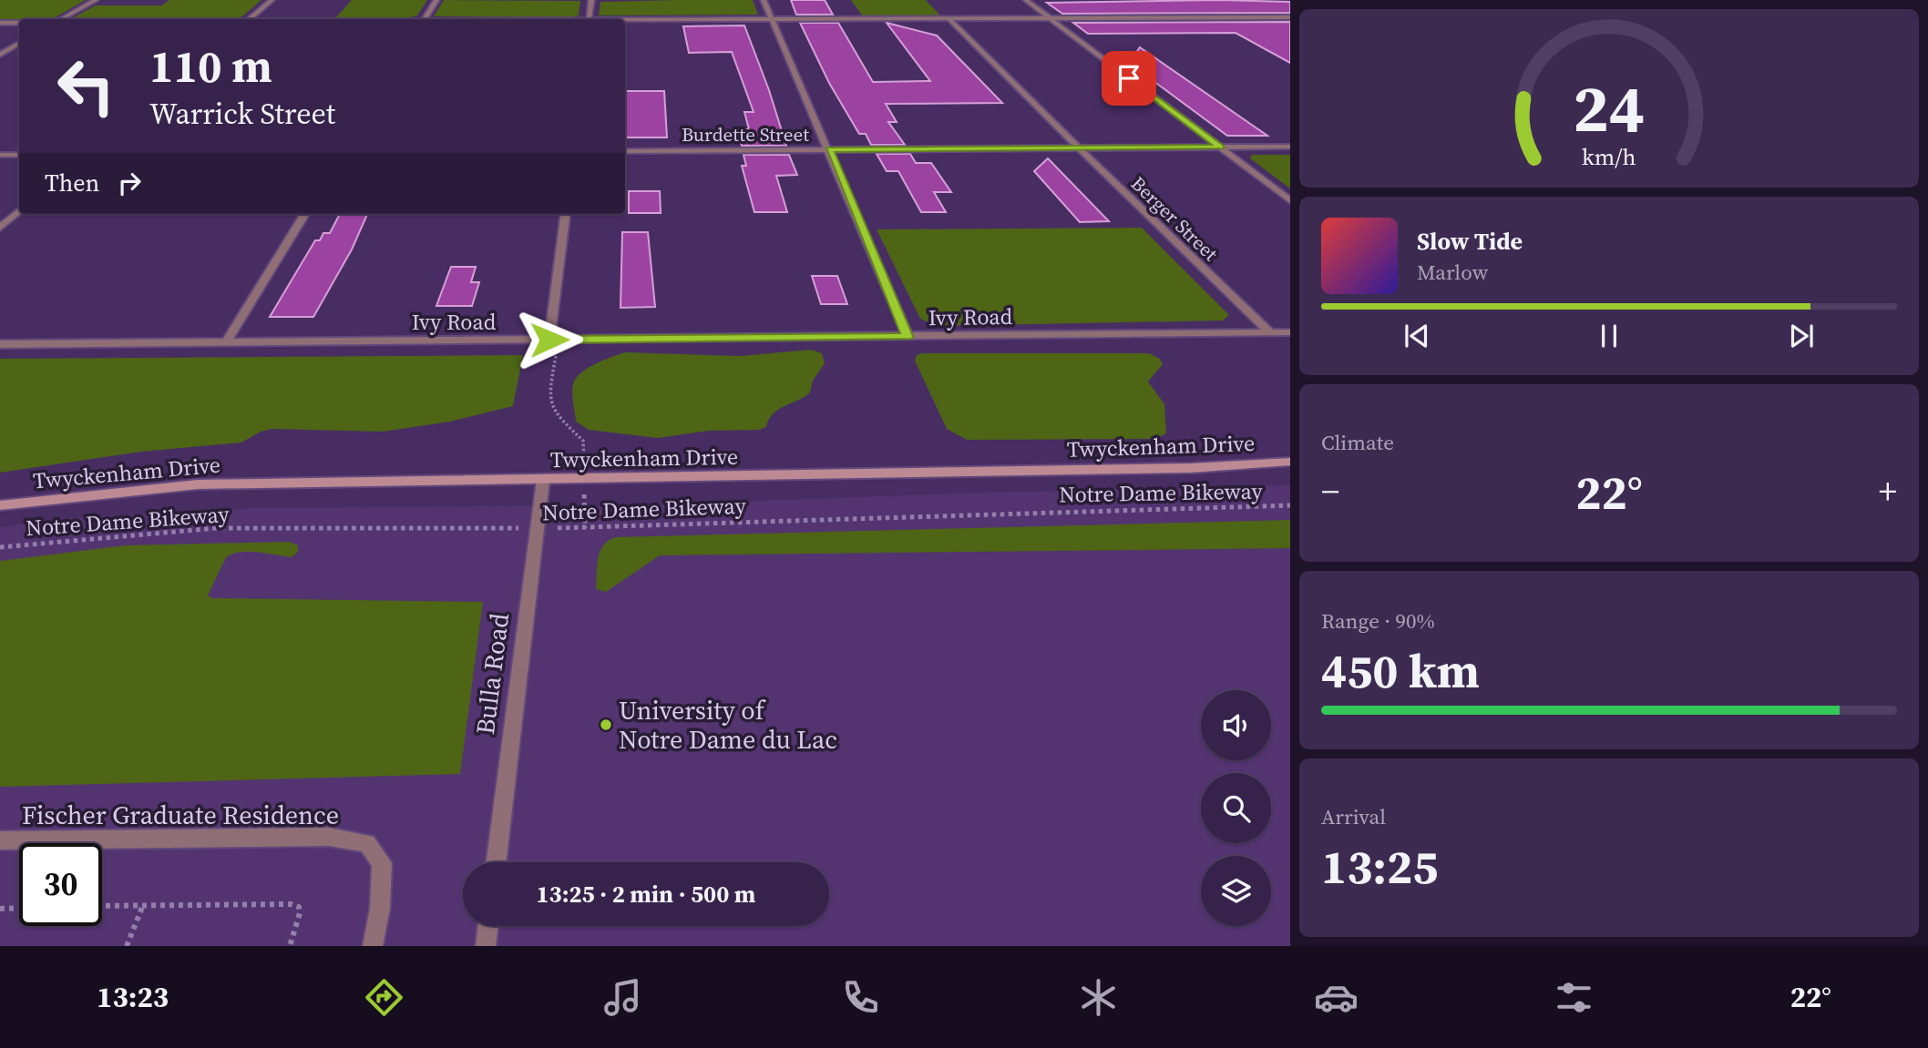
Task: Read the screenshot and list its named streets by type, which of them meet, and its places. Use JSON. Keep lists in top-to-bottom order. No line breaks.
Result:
{"streets":{"street":["Burdette Street","Berger Street","Ivy Road","Twyckenham Drive","Bulla Road","Fischer Graduate Residence"],"path":["Notre Dame Bikeway"]},"crossings":[["Burdette Street","Berger Street"],["Berger Street","Ivy Road"],["Twyckenham Drive","Bulla Road"],["Notre Dame Bikeway","Bulla Road"]],"places":["University of Notre Dame du Lac"],"page":{"turn":["110 m","Warrick Street"],"then":"Then","song":["Slow Tide","Marlow"],"tile":["Climate",["Range · 90%","450 km"],["Arrival","13:25"]],"heat":["−","22°","+"],"limit":"30","trip":"13:25 · 2 min · 500 m","tabs":["13:23","22°"],"gauge":["24","km/h"]}}
